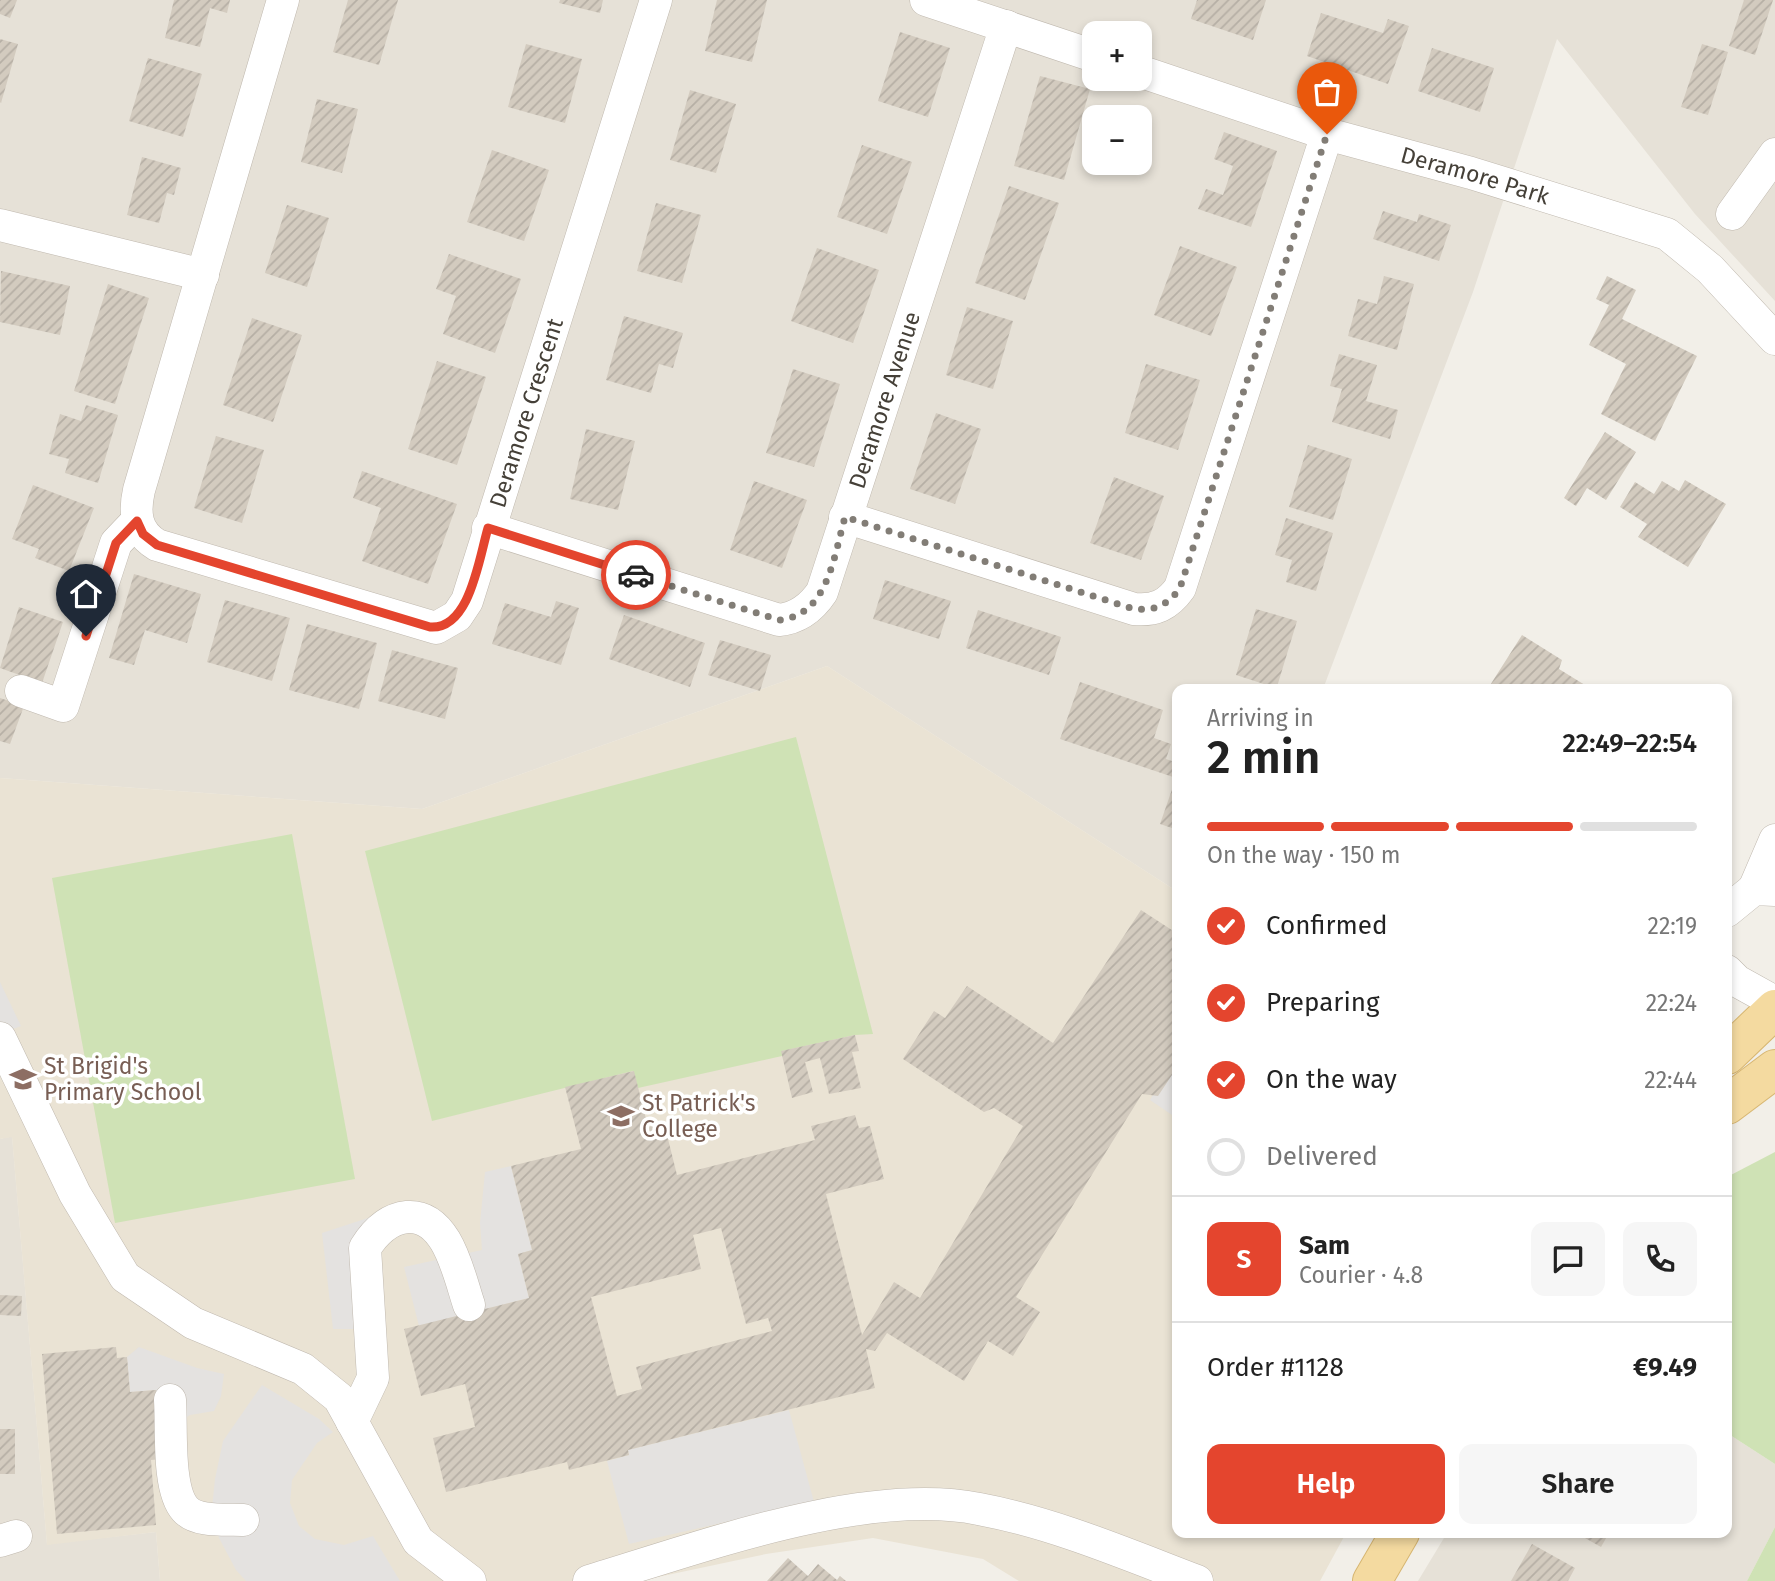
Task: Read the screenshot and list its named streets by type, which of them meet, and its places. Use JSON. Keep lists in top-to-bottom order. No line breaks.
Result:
{"streets":{"street":["Deramore Park","Deramore Avenue","Deramore Crescent"]},"crossings":[["Deramore Avenue","Deramore Crescent"]],"places":{"school or university":["St Brigid's Primary School","St Patrick's College"]},"page":{"map_buttons":["+","−"],"heading":["2 min","Arriving in","22:49–22:54"],"panel":["Sam","Courier · 4.8","Order #1128","€9.49"],"bar":"On the way · 150 m","list":[["Confirmed","22:19"],["Preparing","22:24"],["On the way","22:44"],"Delivered"],"round":"S","buttons":["Help","Share"]}}
